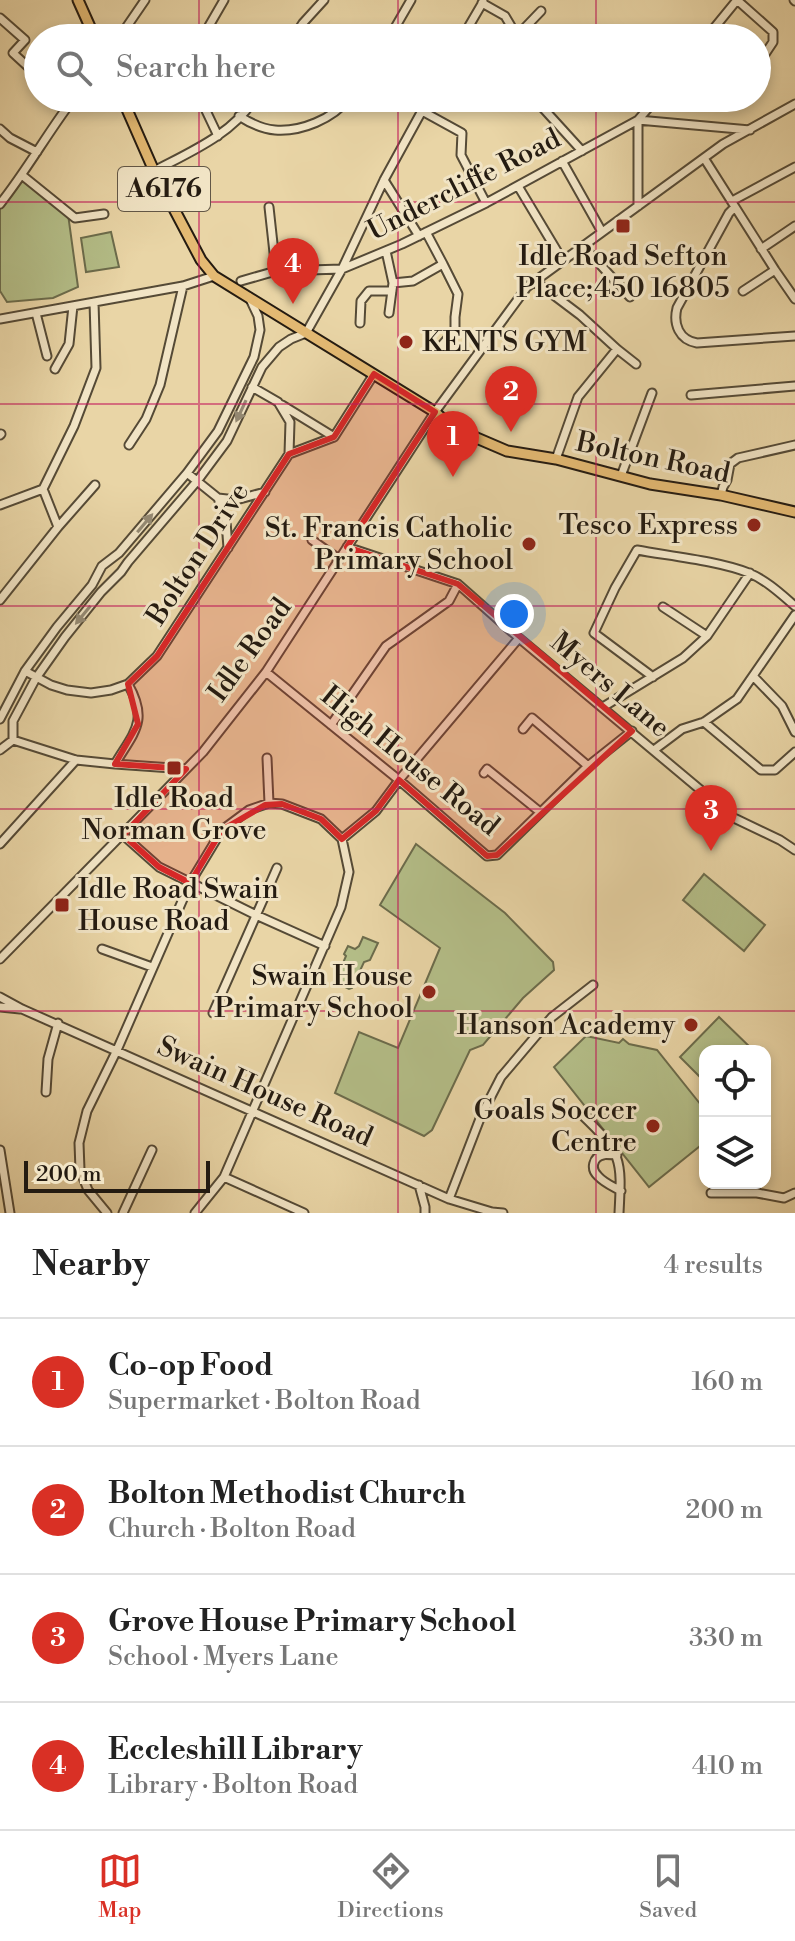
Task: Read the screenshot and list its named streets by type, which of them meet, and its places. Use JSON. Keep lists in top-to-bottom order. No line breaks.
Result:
{"streets":{"main road":["A6176","Bolton Road"],"street":["Undercliffe Road","Bolton Drive","Idle Road","Myers Lane","High House Road","Swain House Road"]},"crossings":[["A6176","Bolton Road"],["Bolton Road","Idle Road"],["Idle Road","Myers Lane"],["Idle Road","High House Road"],["Myers Lane","High House Road"]],"places":{"transit":["Idle Road Sefton Place;450 16805","Idle Road Norman Grove","Idle Road Swain House Road"],"other":["KENTS GYM","Tesco Express","St. Francis Catholic Primary School","Swain House Primary School","Hanson Academy","Goals Soccer Centre"]},"scale_bar":"200 m","page":{"search":"Search here","pins":["4","2","1","3"],"scale":"200 m","heading":["Nearby","4 results"],"list":[{"mark":"1","name":"Co-op Food","note":"Supermarket · Bolton Road","value":"160 m"},{"mark":"2","name":"Bolton Methodist Church","note":"Church · Bolton Road","value":"200 m"},{"mark":"3","name":"Grove House Primary School","note":"School · Myers Lane","value":"330 m"},{"mark":"4","name":"Eccleshill Library","note":"Library · Bolton Road","value":"410 m"}],"nav":["Map","Directions","Saved"]}}
